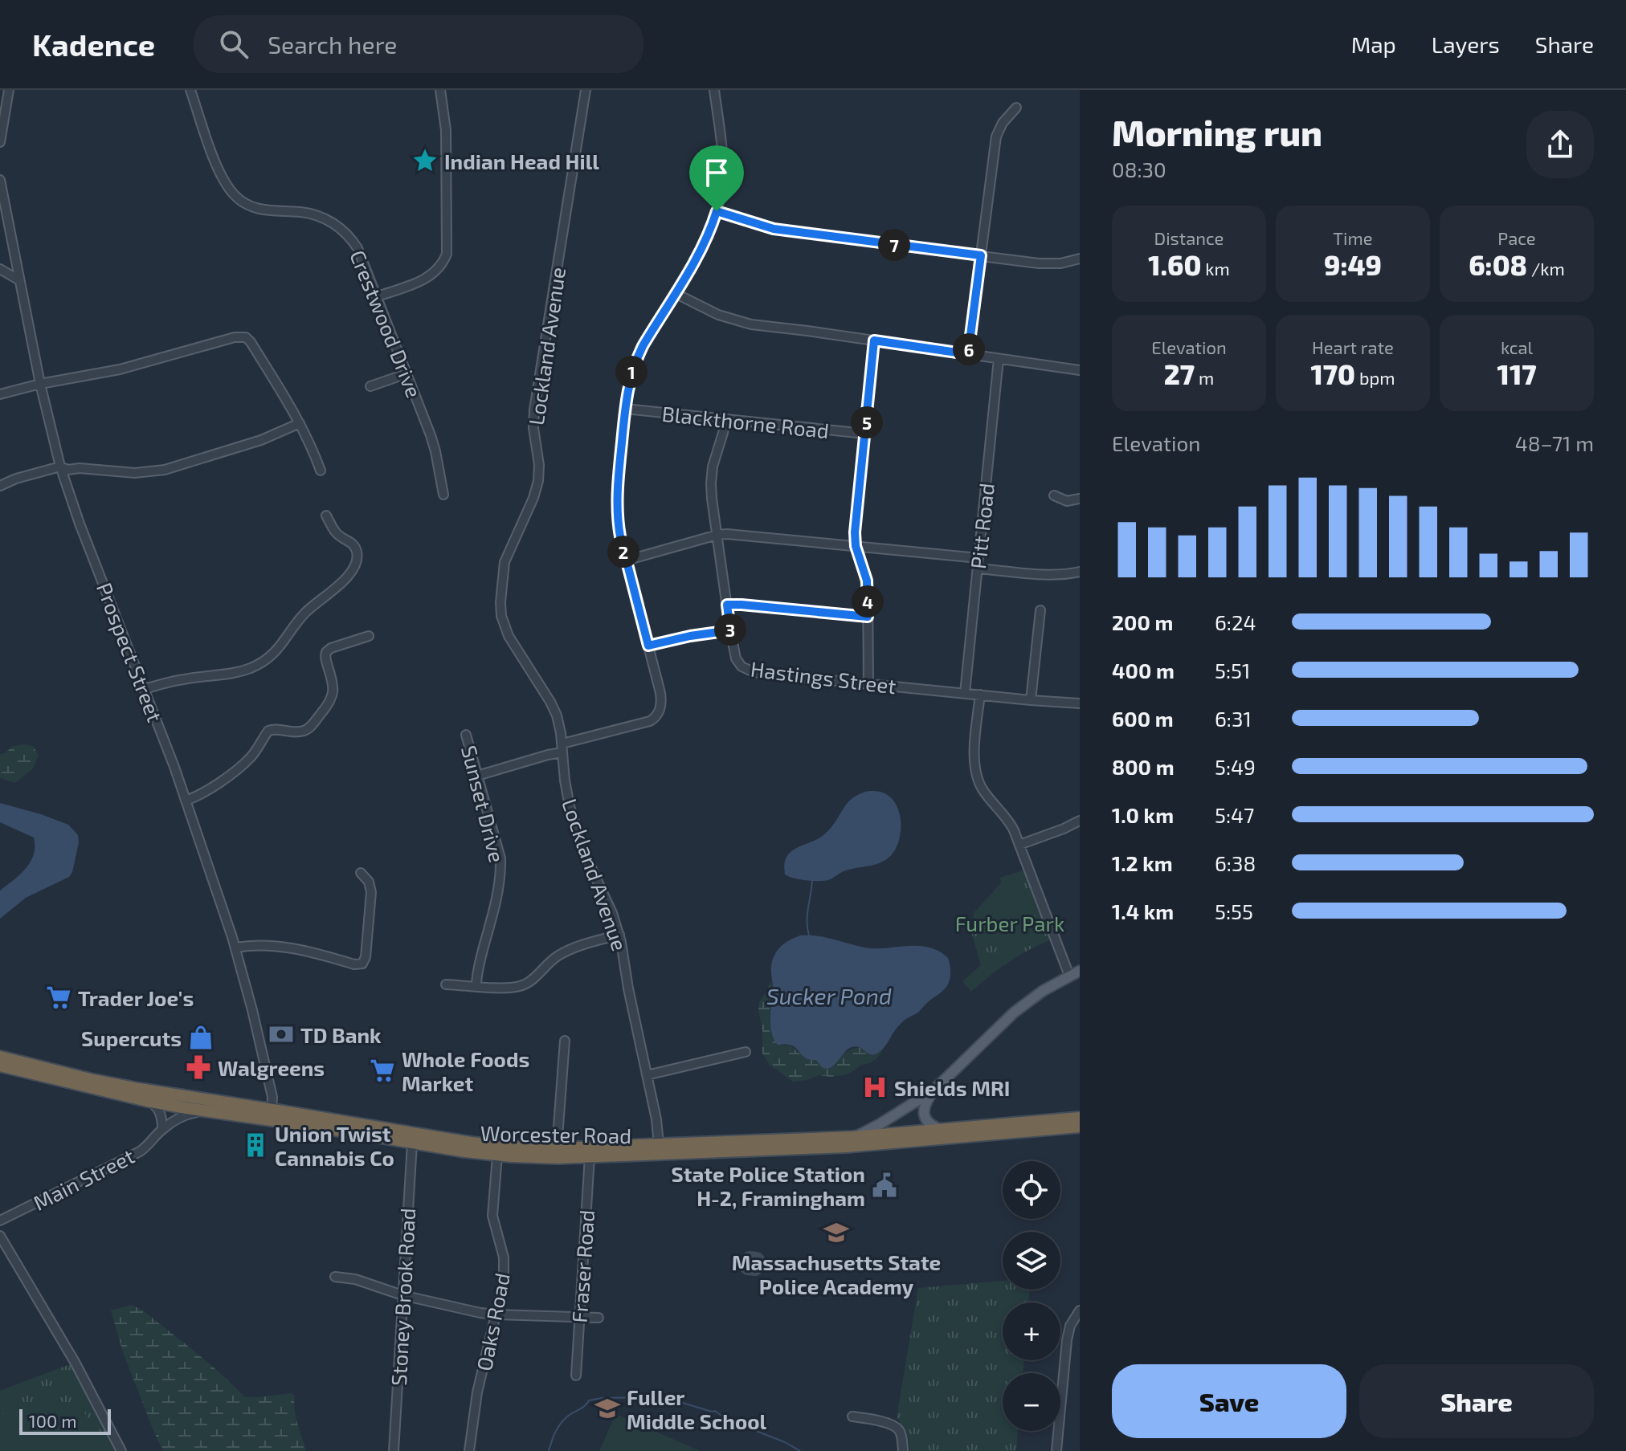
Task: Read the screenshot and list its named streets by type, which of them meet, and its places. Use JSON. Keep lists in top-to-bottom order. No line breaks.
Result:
{"streets":{"highway":["Worcester Road"],"street":["Crestwood Drive","Lockland Avenue","Blackthorne Road","Pitt Road","Prospect Street","Hastings Street","Sunset Drive","Main Street","Fraser Road","Stoney Brook Road","Oaks Road"]},"crossings":[["Lockland Avenue","Worcester Road"],["Blackthorne Road","Hastings Street"],["Pitt Road","Hastings Street"],["Prospect Street","Worcester Road"],["Worcester Road","Main Street"],["Worcester Road","Fraser Road"],["Worcester Road","Stoney Brook Road"],["Worcester Road","Oaks Road"]],"water":["Sucker Pond"],"parks":["Furber Park"],"places":{"place":["Indian Head Hill"],"supermarket":["Trader Joe's","Whole Foods Market"],"bank":["TD Bank"],"shop":["Supercuts"],"pharmacy":["Walgreens"],"hospital":["Shields MRI"],"building":["Union Twist Cannabis Co"],"public building":["State Police Station H-2, Framingham"],"school or university":["Massachusetts State Police Academy","Fuller Middle School"]},"scale_bar":"100 m","page":{"header":"Kadence","search":"Search here","nav":["Map","Layers","Share"],"heading":["Morning run","08:30"],"stats":[["Distance","1.60 km"],["Time","9:49"],["Pace","6:08 /km"],["Elevation","27 m"],["Heart rate","170 bpm"],["kcal","117"]],"pins":["7","6","1","5","2","4","3"],"chart":["Elevation","48–71 m"],"list":[{"name":"200 m","note":"6:24"},{"name":"400 m","note":"5:51"},{"name":"600 m","note":"6:31"},{"name":"800 m","note":"5:49"},{"name":"1.0 km","note":"5:47"},{"name":"1.2 km","note":"6:38"},{"name":"1.4 km","note":"5:55"}],"map_buttons":["+","−"],"buttons":["Save","Share"],"scale":"100 m"}}
